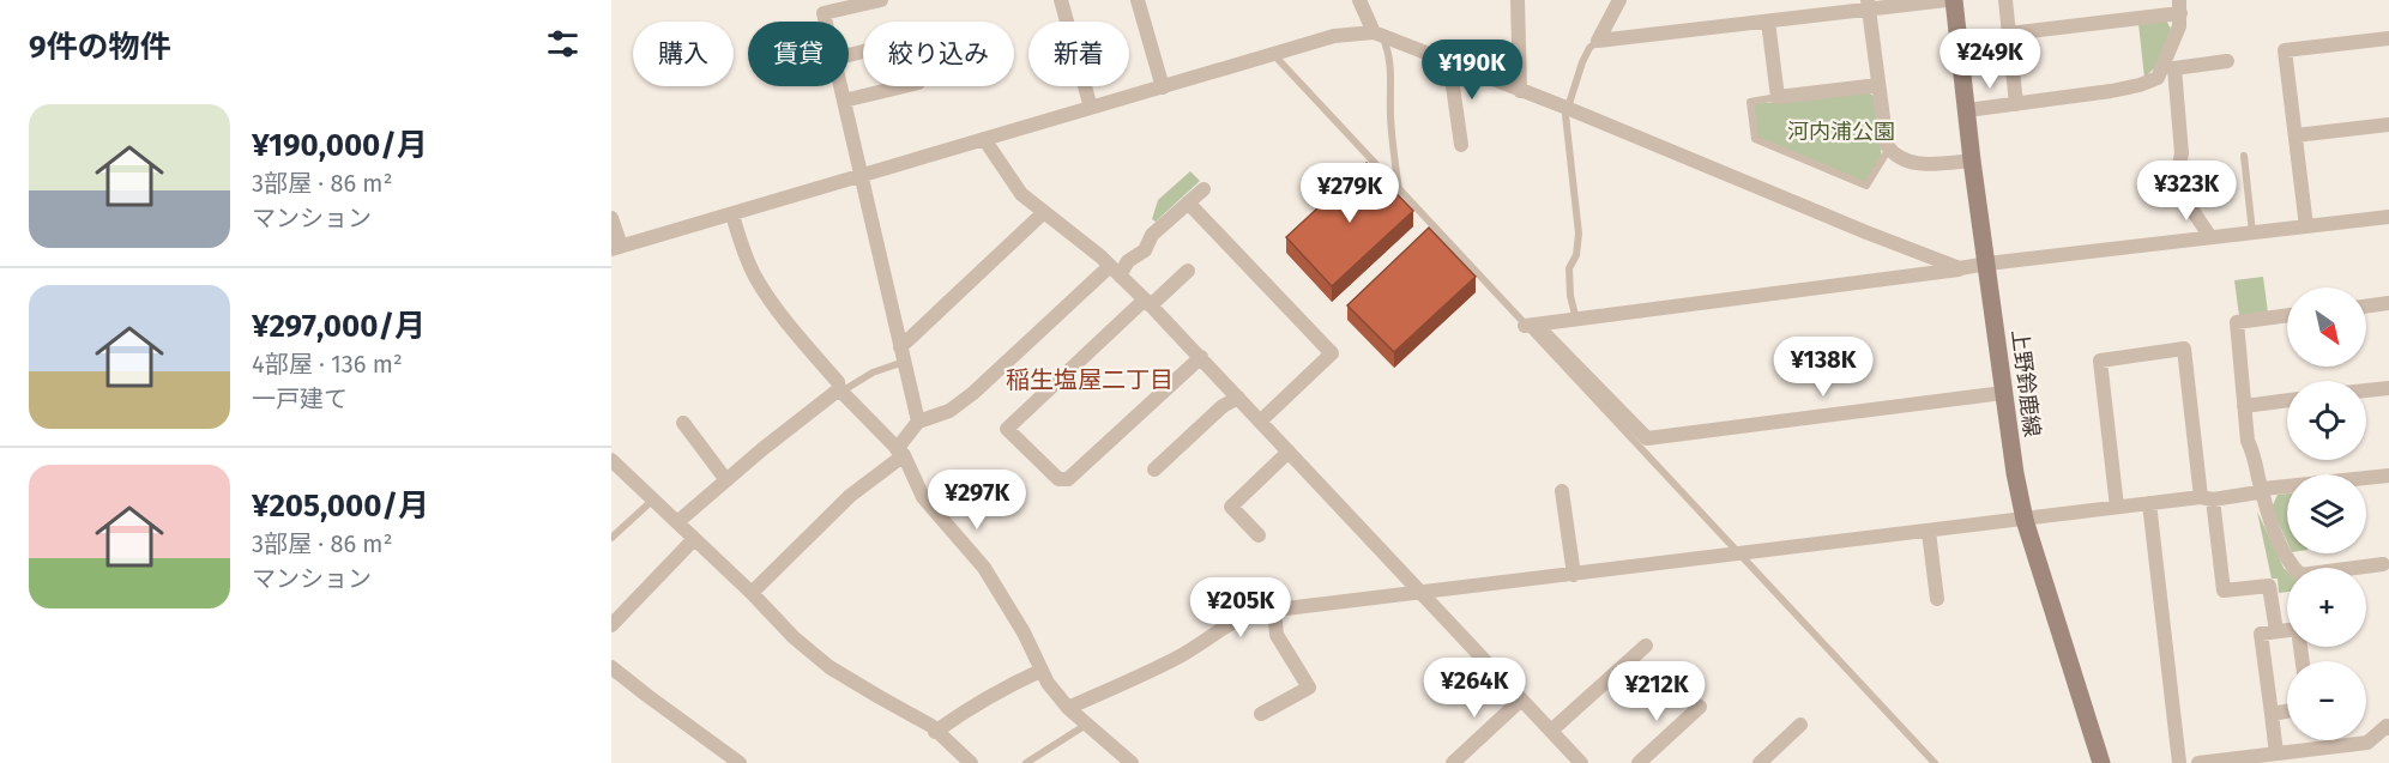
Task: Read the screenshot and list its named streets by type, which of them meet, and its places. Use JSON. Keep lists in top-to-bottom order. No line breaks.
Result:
{"streets":{"main road":["上野鈴鹿線"]},"districts":["稲生塩屋二丁目"],"parks":["河内浦公園"],"north":"bottom right","page":{"heading":"9件の物件","chip":["購入","賃貸","絞り込み","新着"],"price":["¥249K","¥190K","¥323K","¥279K","¥138K","¥297K","¥205K","¥264K","¥212K"],"list":[{"name":"¥190,000/月","note":"3部屋 · 86 m² · マンション"},{"name":"¥297,000/月","note":"4部屋 · 136 m² · 一戸建て"},{"name":"¥205,000/月","note":"3部屋 · 86 m² · マンション"}],"map_buttons":["+","−"]}}
